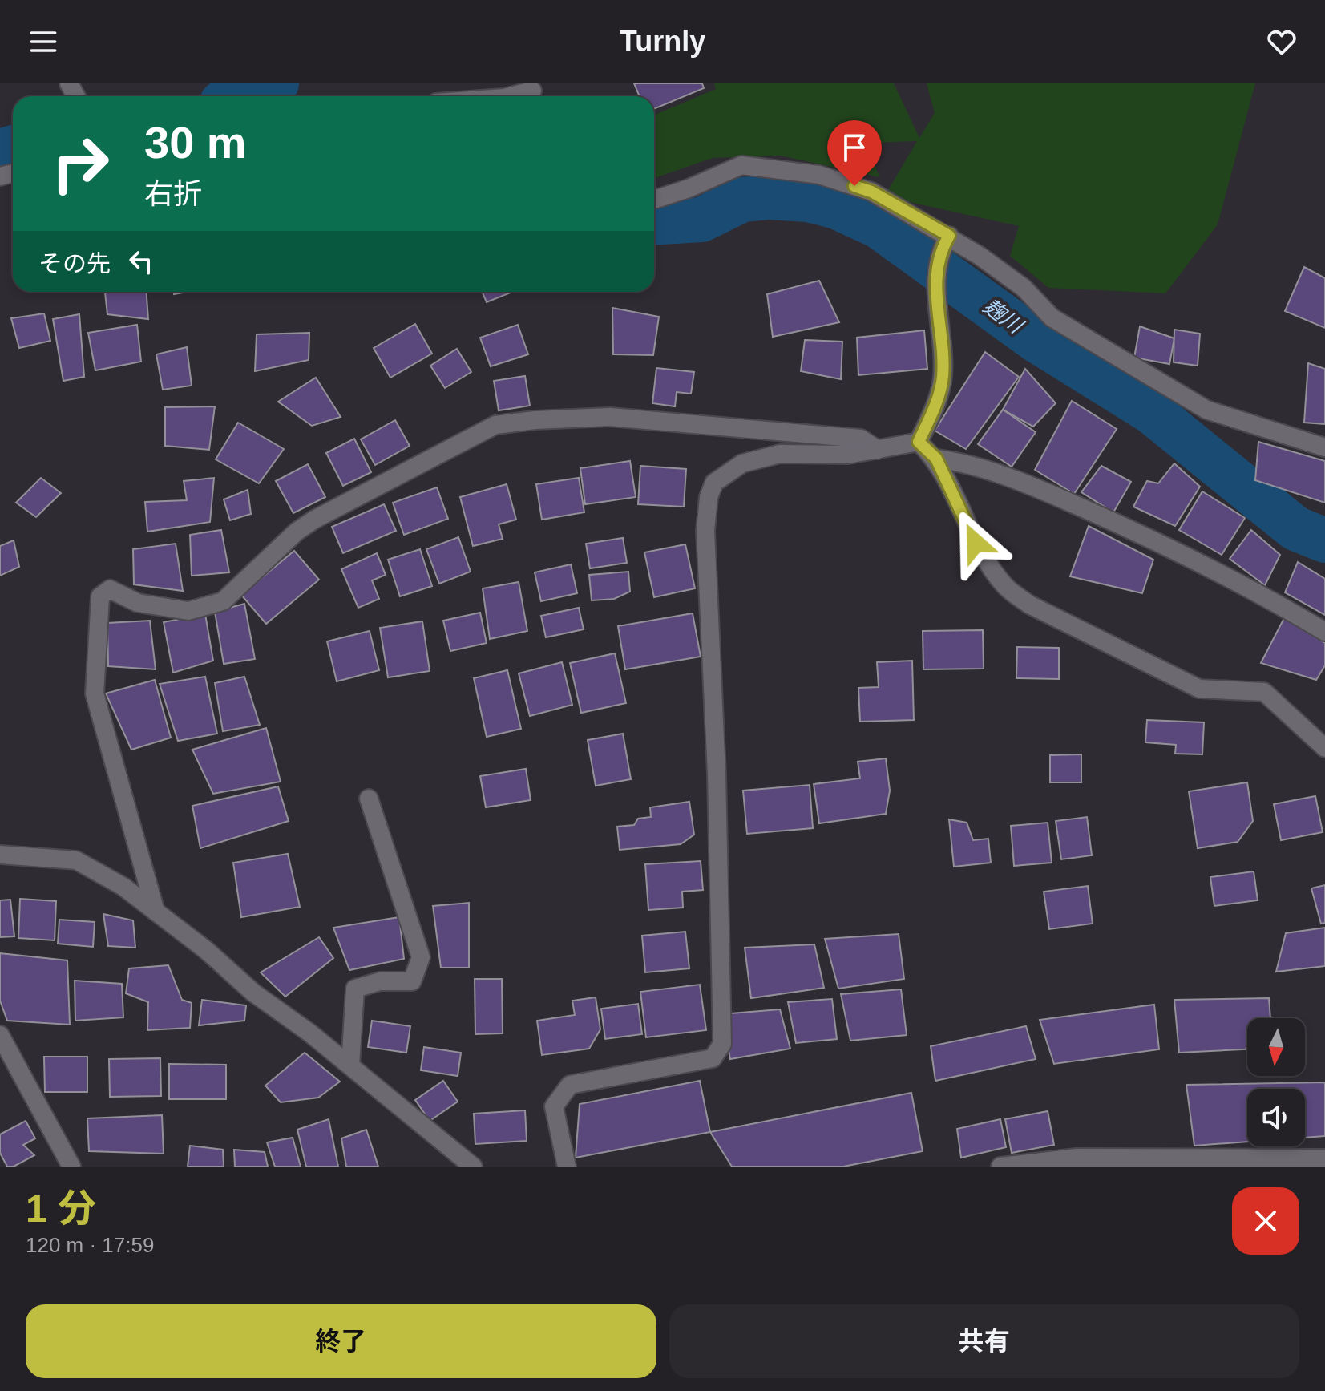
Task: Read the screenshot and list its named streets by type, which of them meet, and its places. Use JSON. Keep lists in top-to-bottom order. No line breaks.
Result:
{"water":["麹川"],"north":"bottom","page":{"header":"Turnly","turn":["30 m","右折"],"then":"その先","heading":["1 分","120 m · 17:59"],"buttons":["終了","共有"]}}
